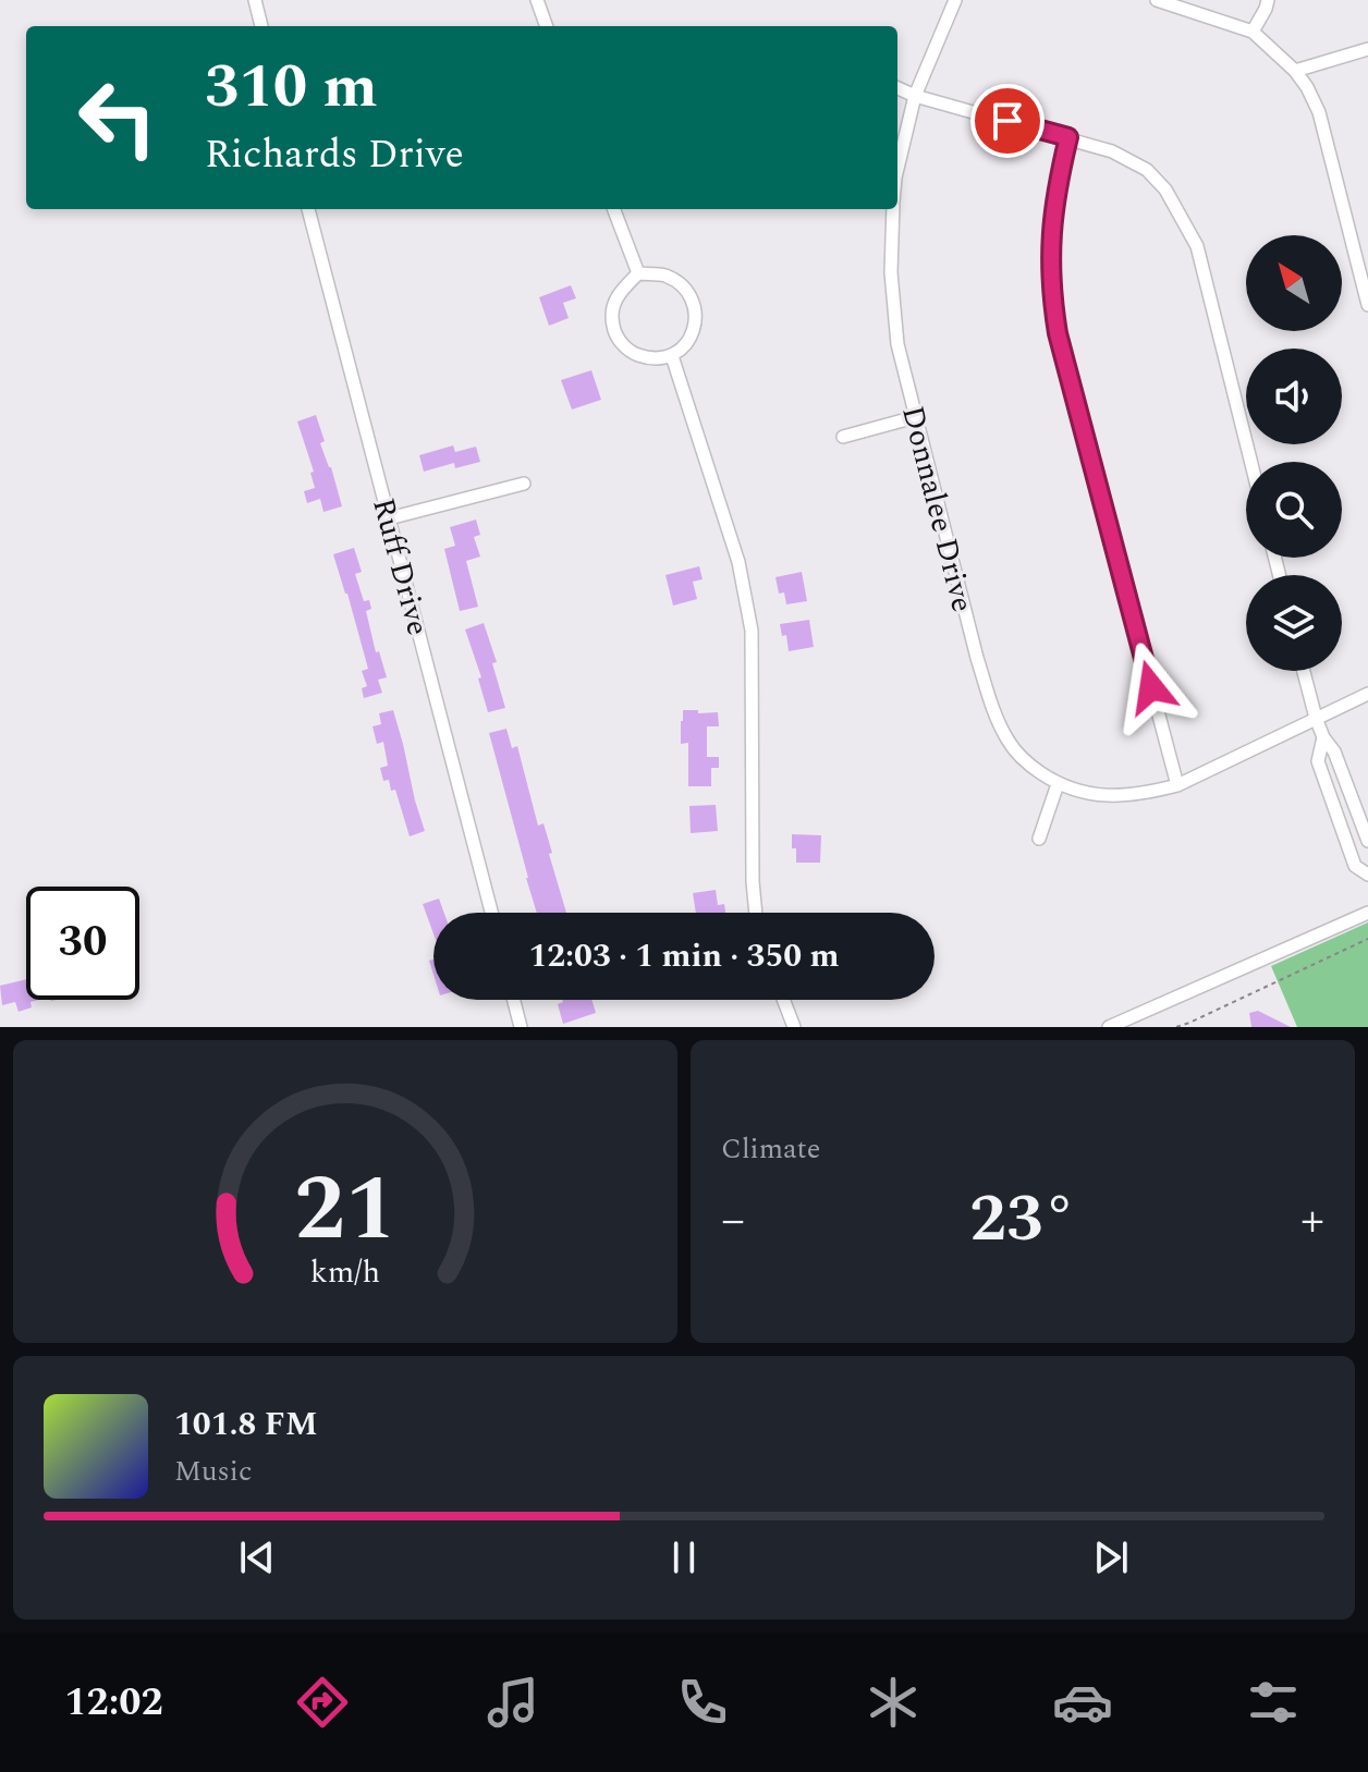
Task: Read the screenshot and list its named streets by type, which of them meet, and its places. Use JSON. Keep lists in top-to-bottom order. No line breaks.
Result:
{"streets":{"street":["Donnalee Drive","Ruff Drive"]},"north":"top left","page":{"turn":["310 m","Richards Drive"],"limit":"30","trip":"12:03 · 1 min · 350 m","tile":"Climate","heat":["−","23°","+"],"song":["101.8 FM","Music"],"tabs":"12:02","gauge":["21","km/h"]}}
